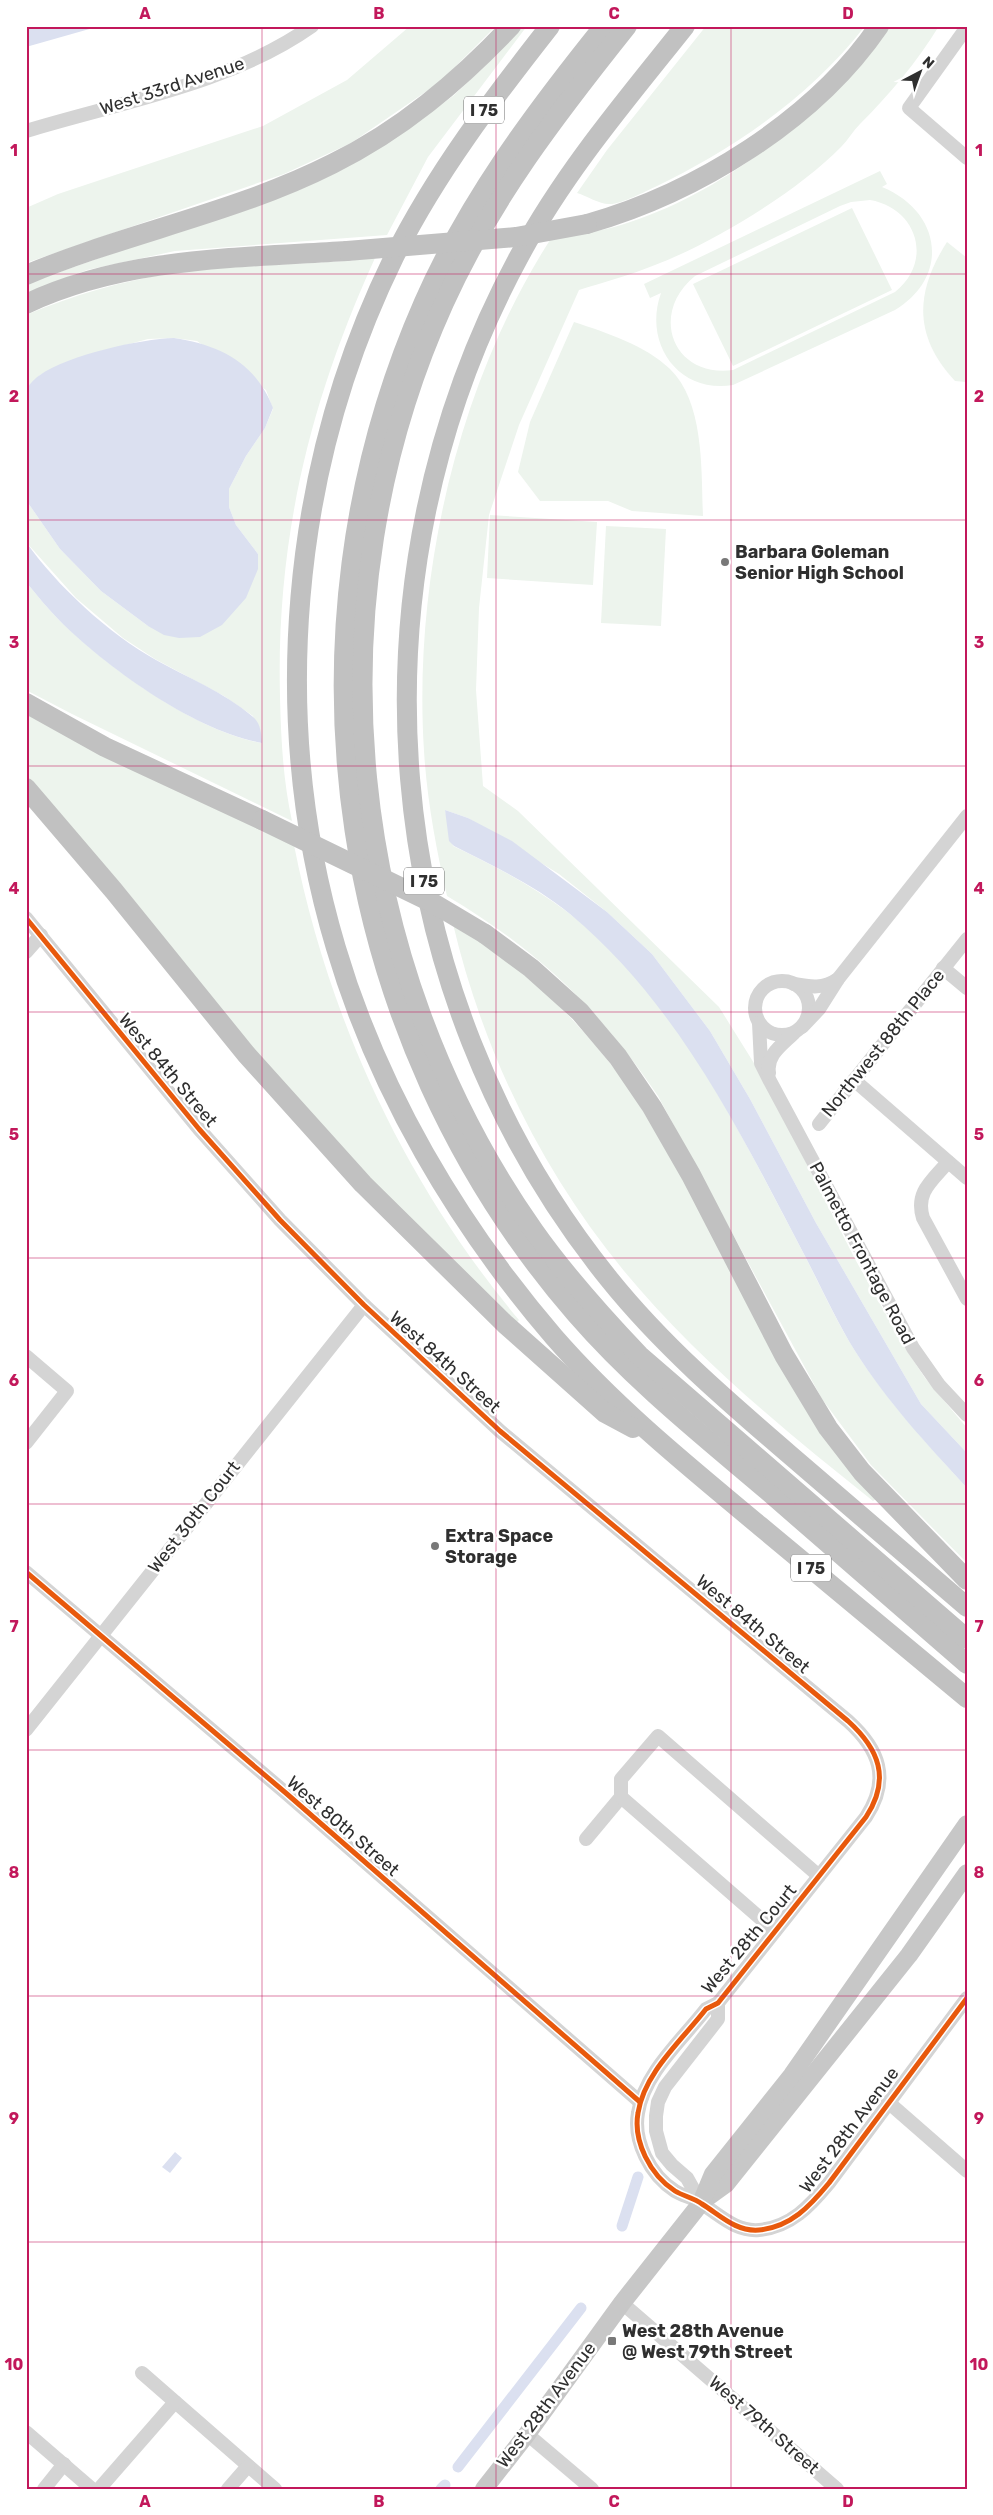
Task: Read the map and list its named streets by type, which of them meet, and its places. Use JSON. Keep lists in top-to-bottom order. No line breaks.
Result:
{"streets":{"highway":["I 75"],"main road":["West 28th Avenue"],"street":["West 33rd Avenue","Northwest 88th Place","West 84th Street","Palmetto Frontage Road","West 30th Court","West 80th Street","West 28th Court","West 79th Street"]},"crossings":[["West 84th Street","West 30th Court"],["West 84th Street","West 28th Court"],["West 30th Court","West 80th Street"],["West 80th Street","West 28th Court"],["West 28th Court","West 28th Avenue"],["West 28th Avenue","West 79th Street"]],"places":{"other":["Barbara Goleman Senior High School","Extra Space Storage"],"transit":["West 28th Avenue @ West 79th Street"]},"north":"top right","grid":{"columns":["A","B","C","D"],"rows":["1","2","3","4","5","6","7","8","9","10"]}}
